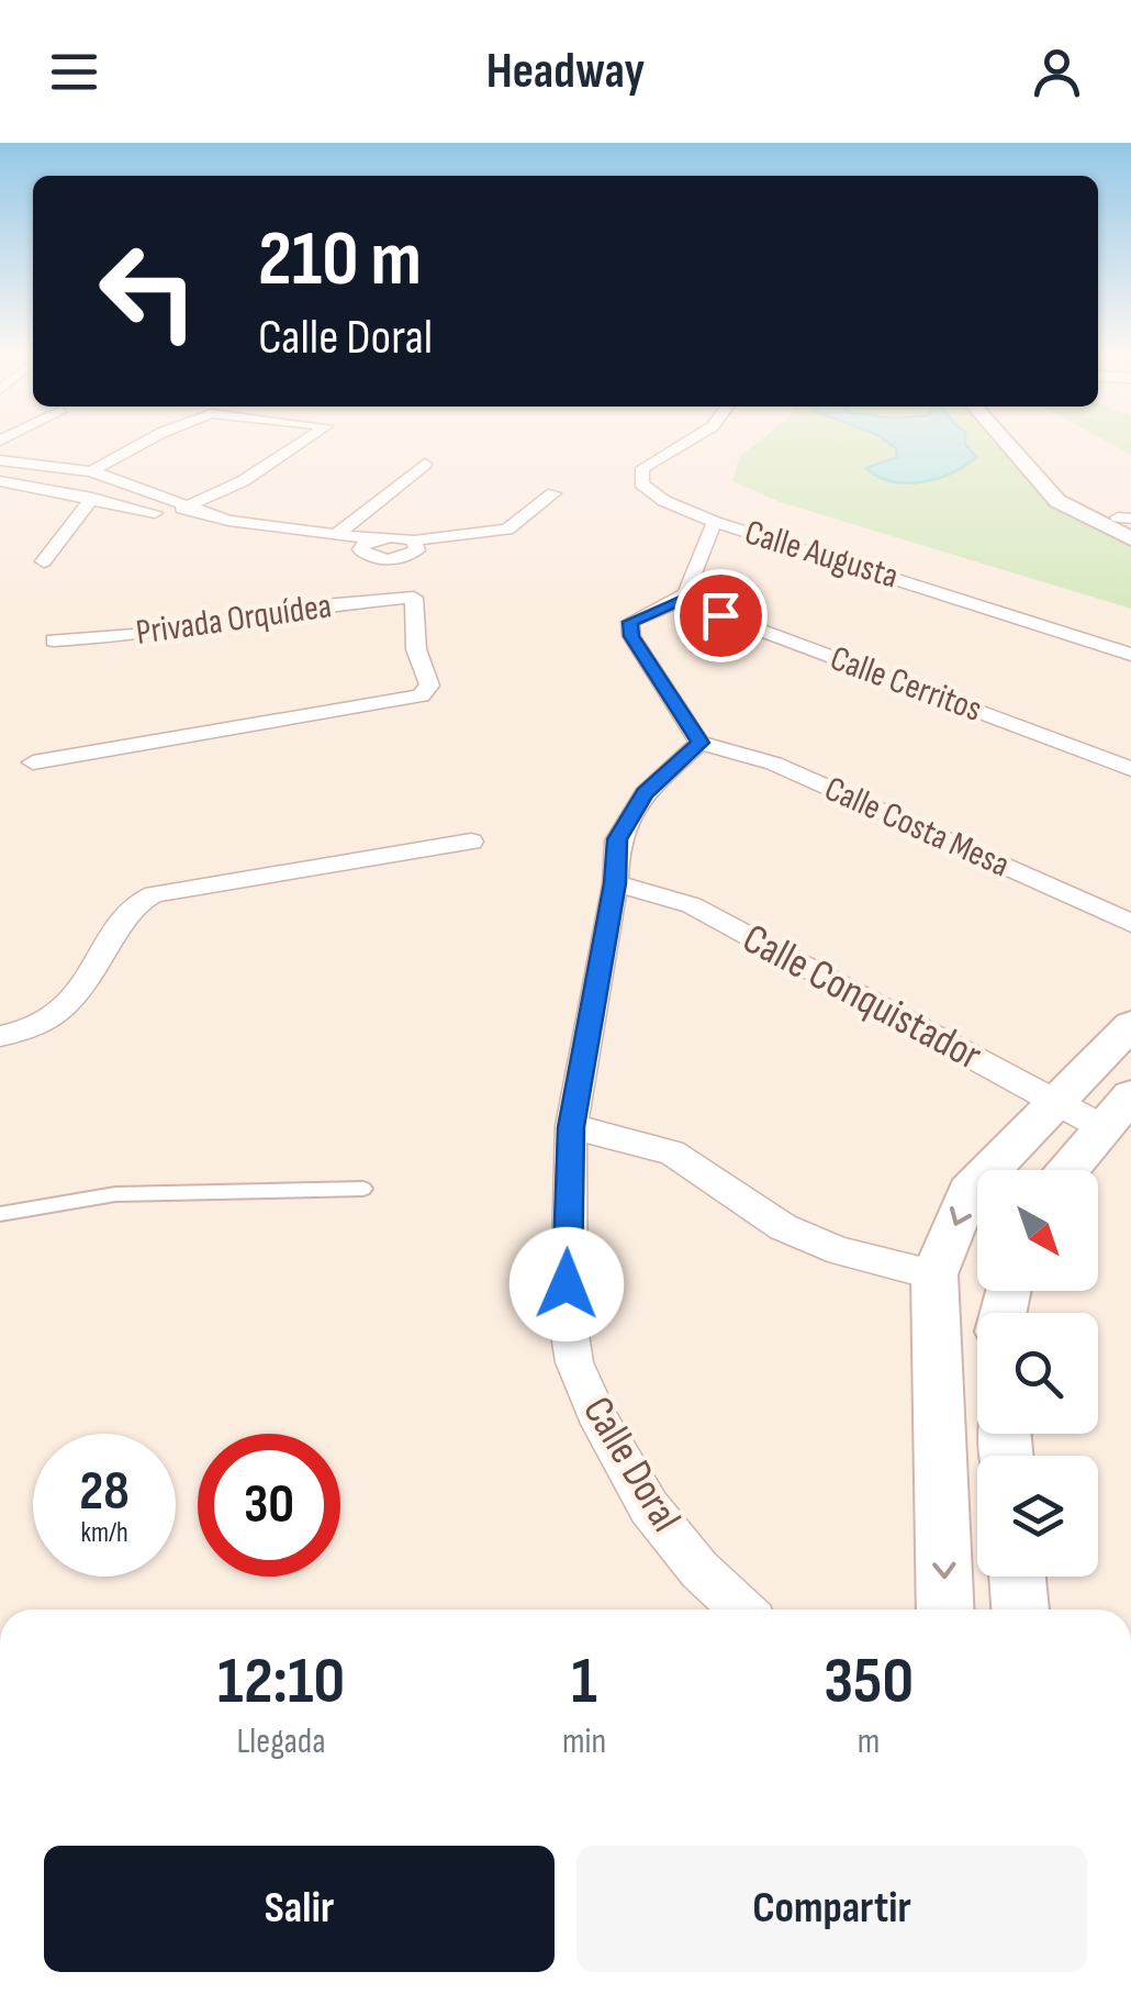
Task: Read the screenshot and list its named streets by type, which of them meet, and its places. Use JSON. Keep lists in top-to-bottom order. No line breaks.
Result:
{"streets":{"street":["Calle Augusta","Privada Orquídea","Calle Cerritos","Calle Costa Mesa","Calle Conquistador","Calle Doral"]},"crossings":[["Calle Costa Mesa","Calle Doral"],["Calle Conquistador","Calle Doral"]],"north":"bottom right","page":{"header":"Headway","turn":["210 m","Calle Doral"],"speed":"28 km/h","limit":"30","eta":["12:10","Llegada","1","min","350","m"],"buttons":["Salir","Compartir"]}}
